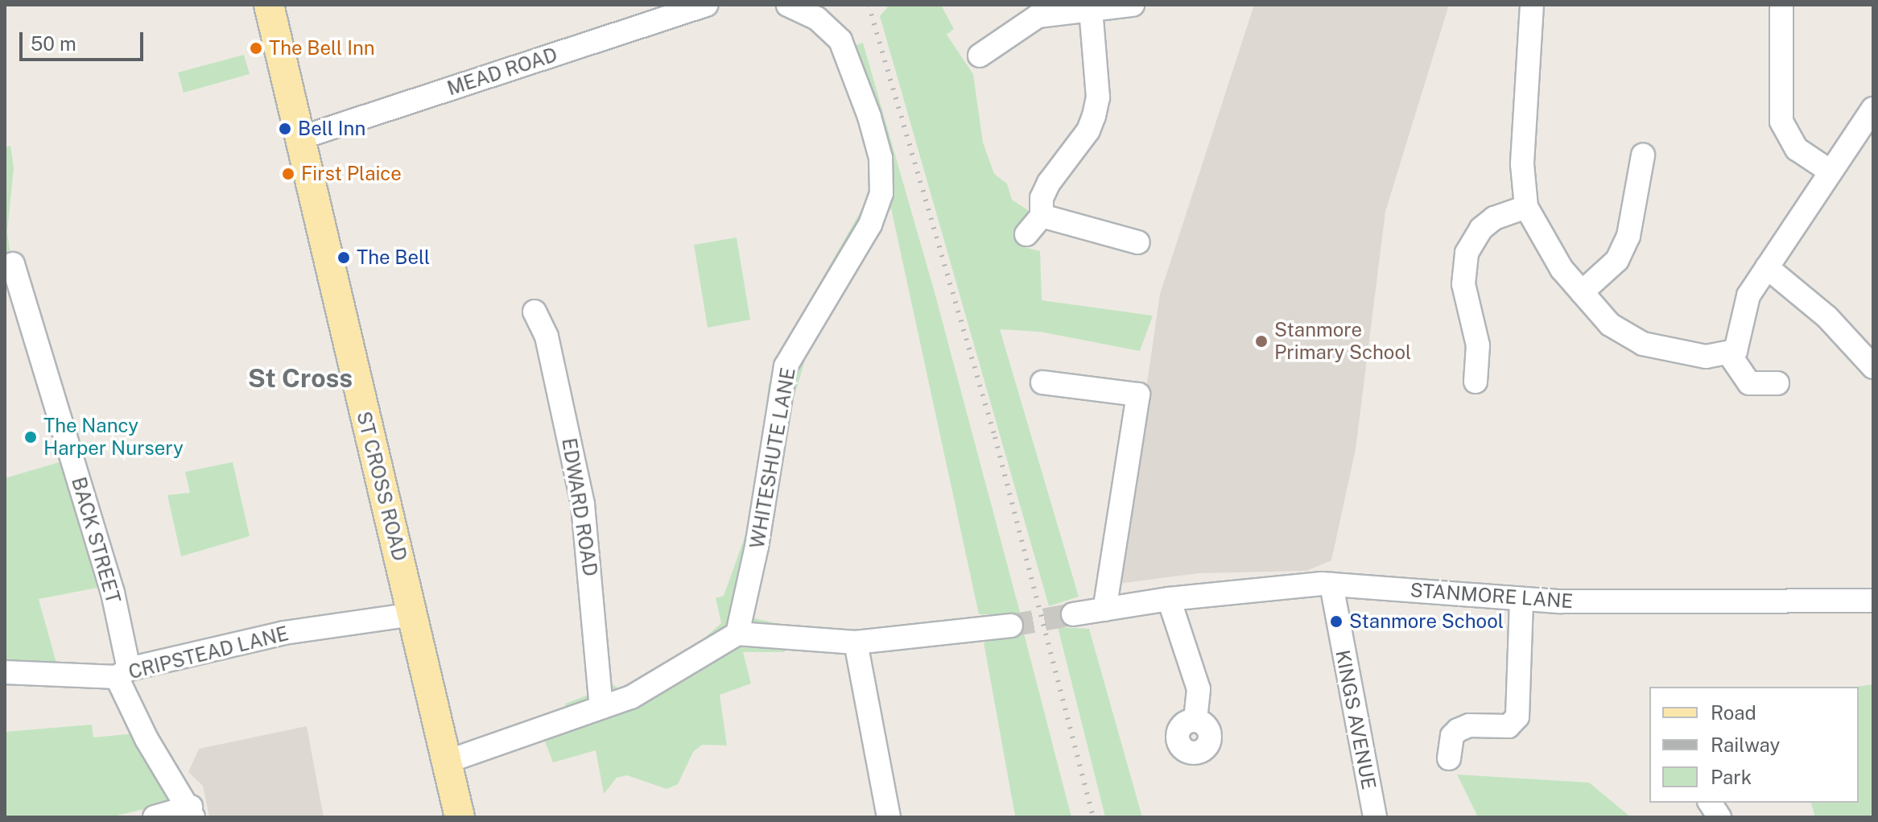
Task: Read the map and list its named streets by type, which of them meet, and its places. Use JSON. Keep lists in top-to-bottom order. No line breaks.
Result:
{"streets":{"main road":["ST CROSS ROAD"],"street":["MEAD ROAD","WHITESHUTE LANE","EDWARD ROAD","BACK STREET","STANMORE LANE","CRIPSTEAD LANE","KINGS AVENUE"]},"crossings":[["MEAD ROAD","ST CROSS ROAD"],["ST CROSS ROAD","CRIPSTEAD LANE"],["BACK STREET","CRIPSTEAD LANE"],["STANMORE LANE","KINGS AVENUE"]],"districts":["St Cross"],"places":["The Bell Inn","Bell Inn","First Plaice","The Bell","Stanmore Primary School","The Nancy Harper Nursery","Stanmore School"],"legend":["Road","Railway","Park"],"scale_bar":"50 m"}
